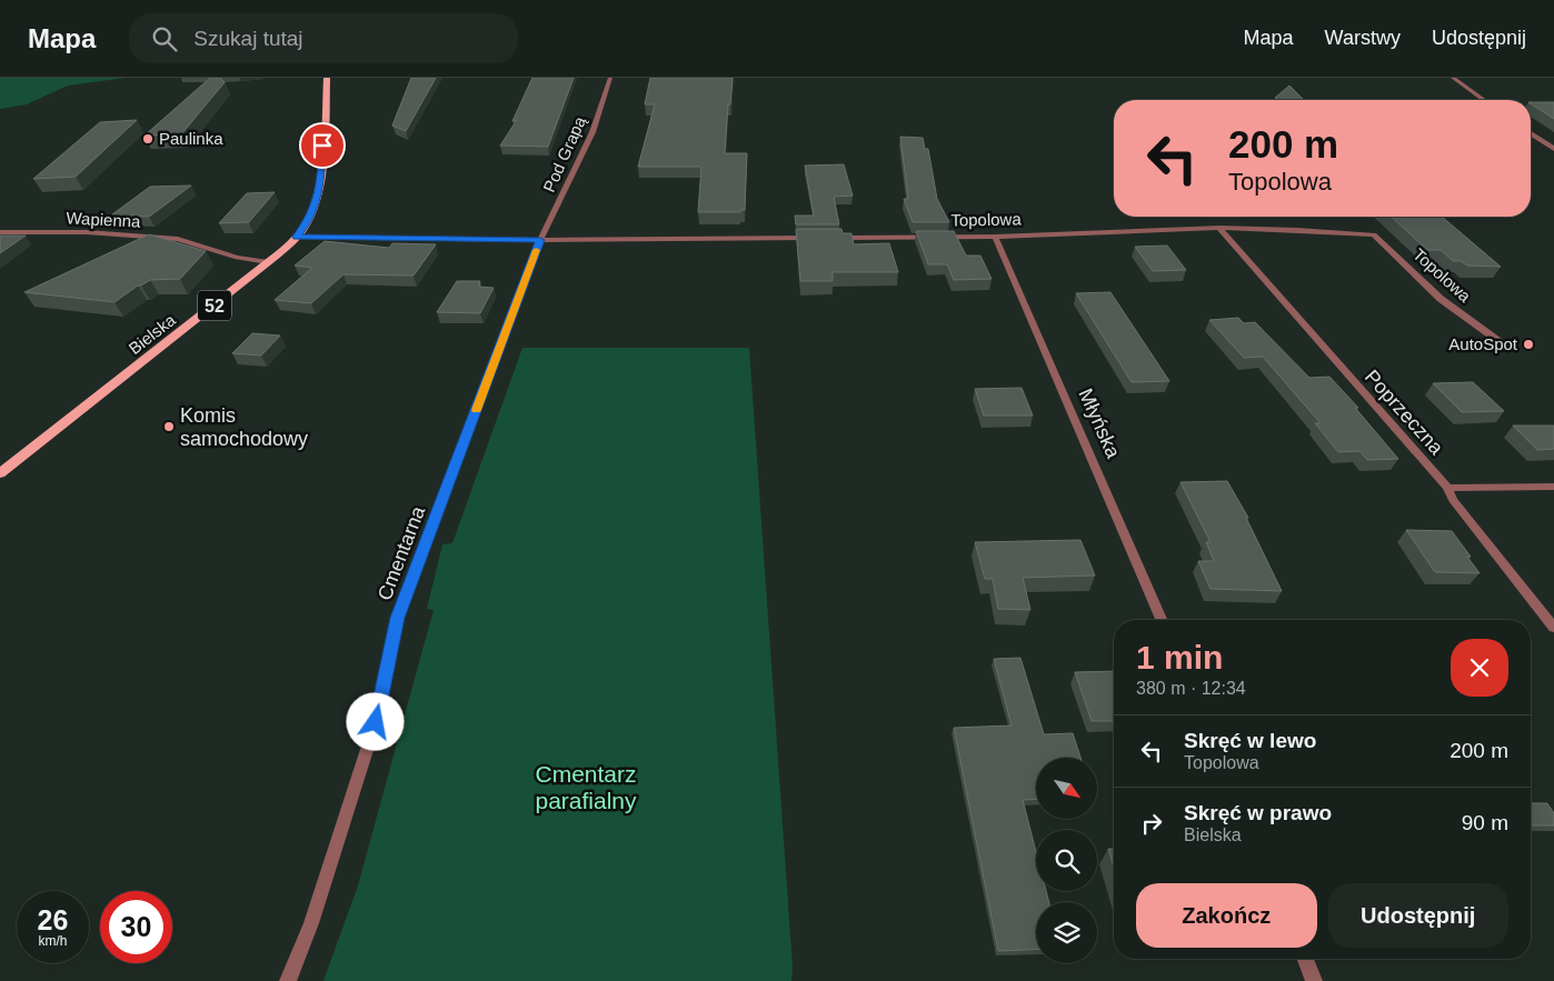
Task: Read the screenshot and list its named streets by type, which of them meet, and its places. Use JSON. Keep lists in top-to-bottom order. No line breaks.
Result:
{"streets":{"main road":["52","Bielska"],"street":["Pod Grapą","Wapienna","Topolowa","Poprzeczna","Młyńska","Cmentarna"]},"crossings":[["Pod Grapą","Cmentarna"],["Wapienna","Bielska"],["Topolowa","Poprzeczna"],["Topolowa","Młyńska"]],"parks":["Cmentarz parafialny"],"places":["Paulinka","AutoSpot","Komis samochodowy"],"north":"bottom right","page":{"header":"Mapa","search":"Szukaj tutaj","nav":["Mapa","Warstwy","Udostępnij"],"turn":["200 m","Topolowa"],"heading":["1 min","380 m · 12:34"],"list":[{"name":"Skręć w lewo","note":"Topolowa","value":"200 m"},{"name":"Skręć w prawo","note":"Bielska","value":"90 m"}],"buttons":["Zakończ","Udostępnij"],"speed":"26 km/h","limit":"30"}}
